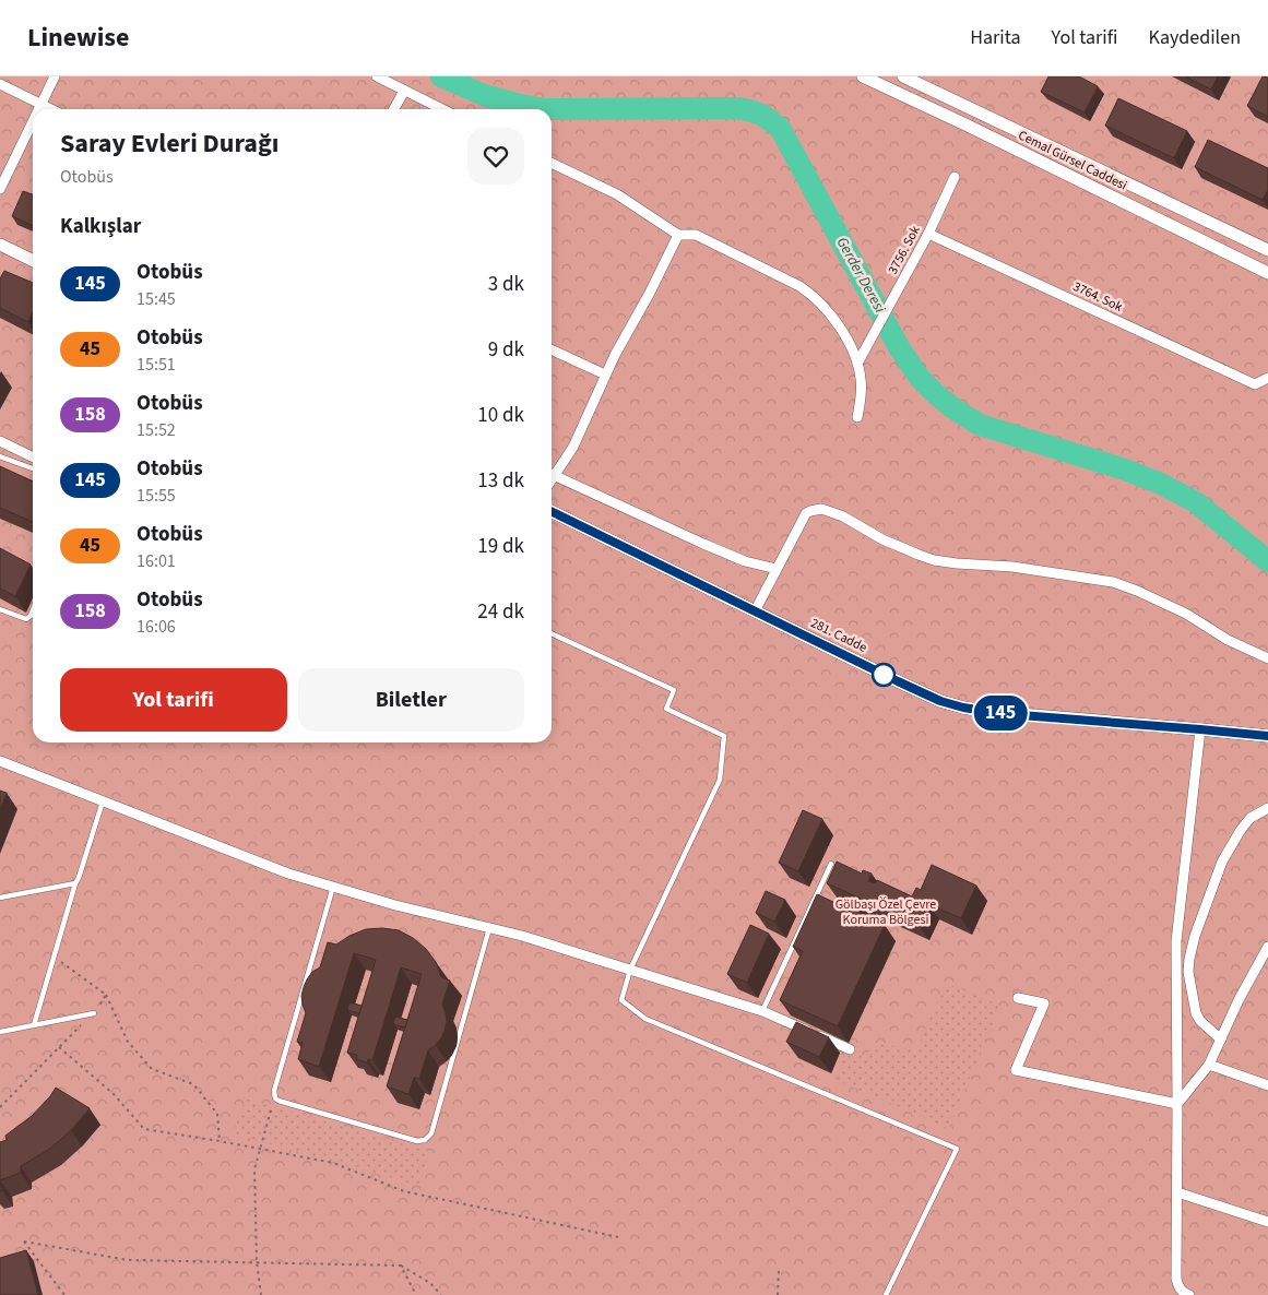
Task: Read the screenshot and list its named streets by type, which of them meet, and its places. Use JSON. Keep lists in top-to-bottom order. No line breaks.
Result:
{"streets":{"street":["Cemal Gürsel Caddesi","3756. Sok","3764. Sok","281. Cadde"]},"crossings":[["3756. Sok","3764. Sok"]],"water":["Gerder Deresi"],"parks":["Gölbaşı Özel Çevre Koruma Bölgesi"],"lines":["bus line 145"],"page":{"header":"Linewise","nav":["Harita","Yol tarifi","Kaydedilen"],"on_map":"145","heading":[["Saray Evleri Durağı","Otobüs"],"Kalkışlar"],"list":[{"mark":"145","name":"Otobüs","note":"15:45","value":"3 dk"},{"mark":"45","name":"Otobüs","note":"15:51","value":"9 dk"},{"mark":"158","name":"Otobüs","note":"15:52","value":"10 dk"},{"mark":"145","name":"Otobüs","note":"15:55","value":"13 dk"},{"mark":"45","name":"Otobüs","note":"16:01","value":"19 dk"},{"mark":"158","name":"Otobüs","note":"16:06","value":"24 dk"}],"buttons":["Yol tarifi","Biletler"]}}
